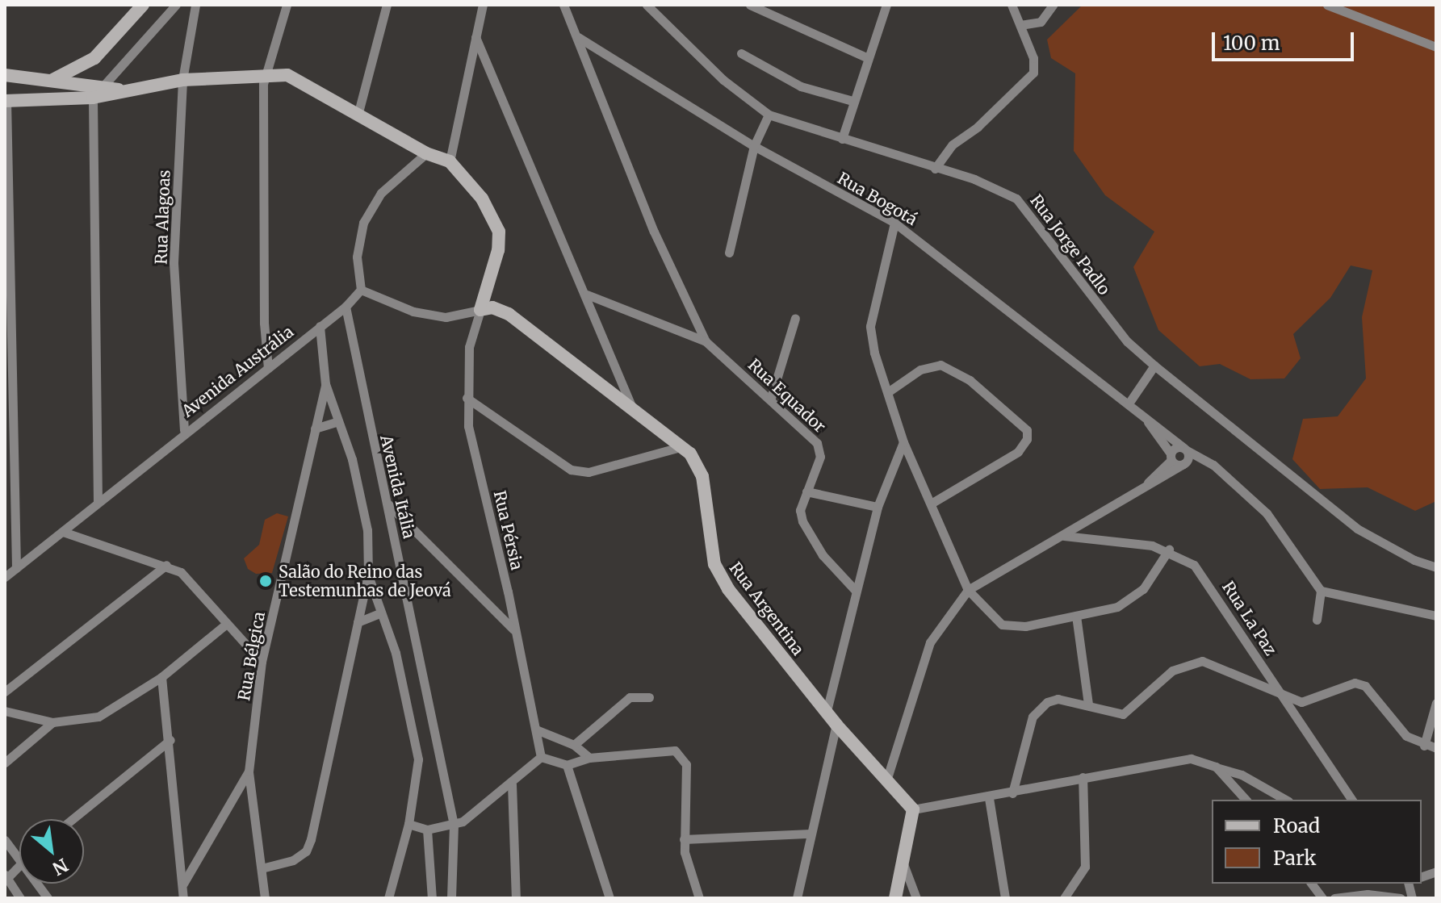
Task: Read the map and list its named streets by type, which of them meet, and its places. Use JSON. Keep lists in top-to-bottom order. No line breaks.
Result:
{"streets":{"main road":["Rua Argentina"],"street":["Rua Bogotá","Rua Alagoas","Rua Jorge Padlo","Avenida Austrália","Rua Equador","Avenida Itália","Rua Pérsia","Rua La Paz","Rua Bélgica"]},"crossings":[["Rua Alagoas","Avenida Austrália"],["Avenida Austrália","Avenida Itália"],["Avenida Austrália","Rua Pérsia"],["Avenida Austrália","Rua Argentina"],["Rua Pérsia","Rua Argentina"]],"places":["Salão do Reino das Testemunhas de Jeová"],"legend":["Road","Park"],"scale_bar":"100 m","north":"bottom right"}
